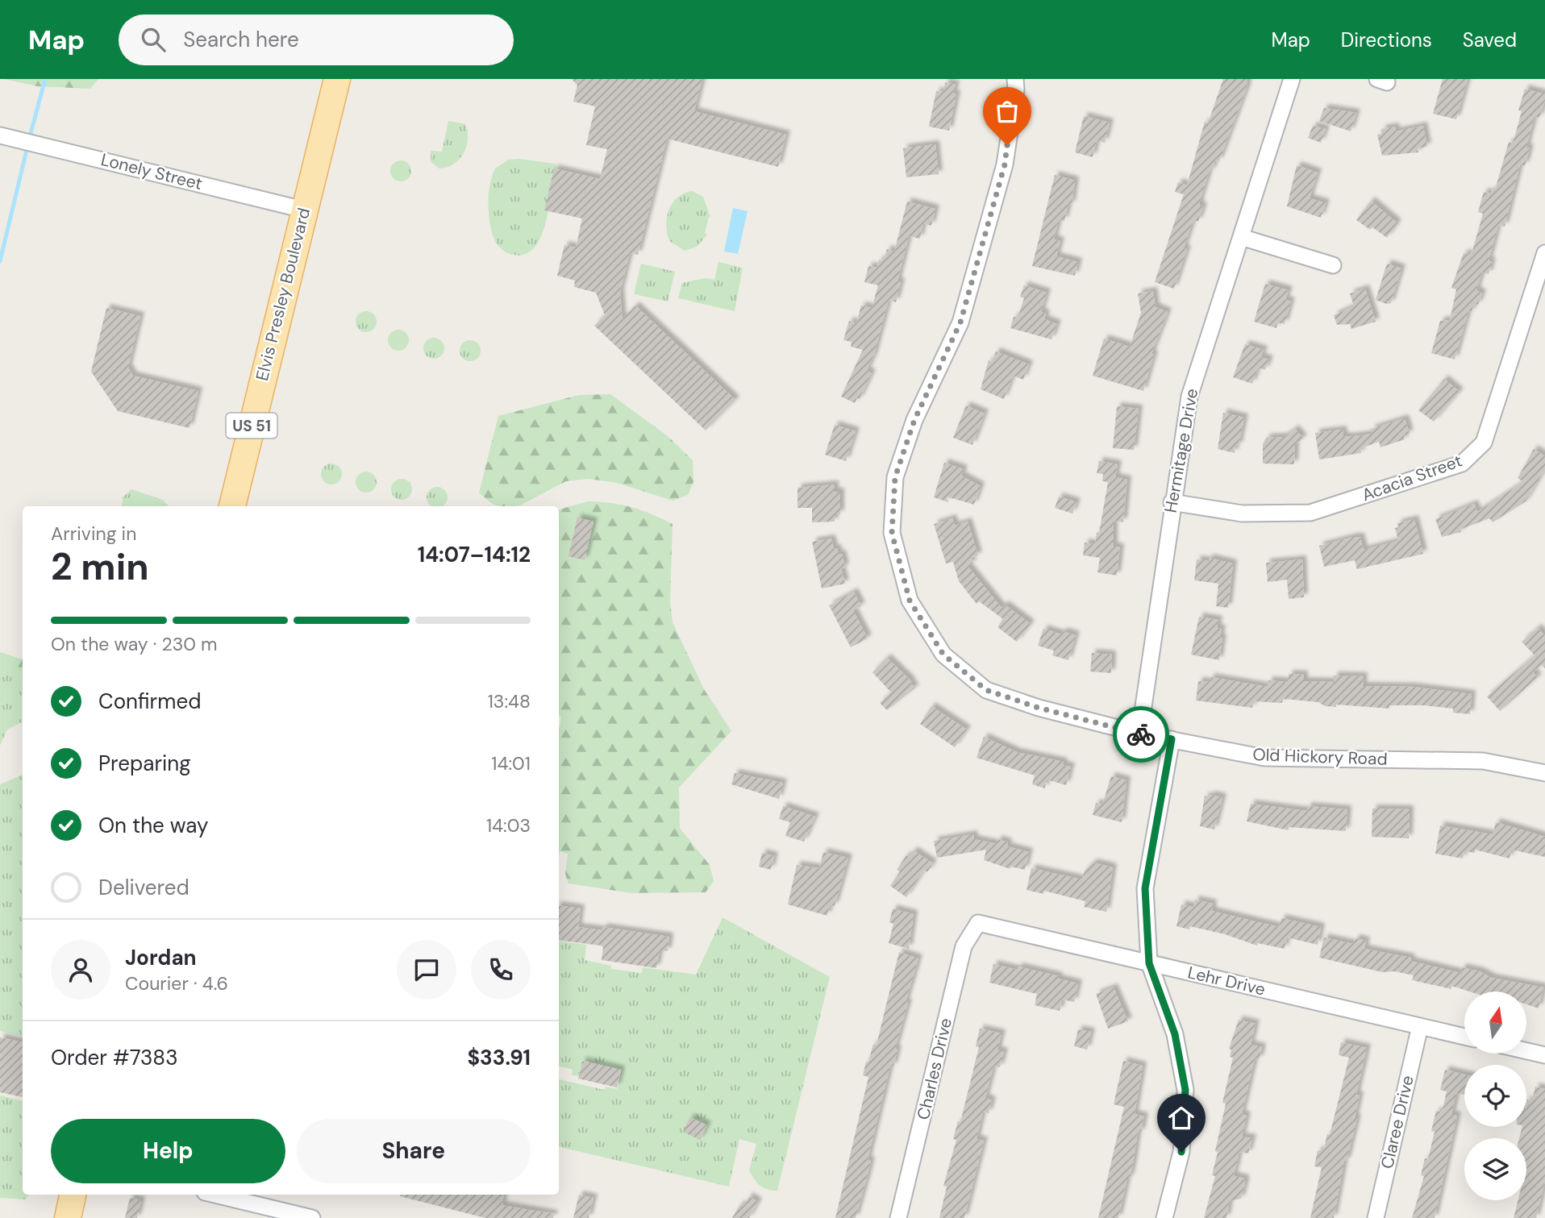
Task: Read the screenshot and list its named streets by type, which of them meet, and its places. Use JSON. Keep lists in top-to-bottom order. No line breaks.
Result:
{"streets":{"main road":["Elvis Presley Boulevard","US 51"],"street":["Lonely Street","Hermitage Drive","Acacia Street","Old Hickory Road","Lehr Drive","Charles Drive","Claree Drive"]},"crossings":[["Lonely Street","Elvis Presley Boulevard"],["Hermitage Drive","Acacia Street"],["Hermitage Drive","Old Hickory Road"],["Lehr Drive","Charles Drive"],["Lehr Drive","Claree Drive"]],"north":"top","page":{"header":"Map","search":"Search here","nav":["Map","Directions","Saved"],"heading":["2 min","Arriving in","14:07–14:12"],"panel":["Jordan","Courier · 4.6","Order #7383","$33.91"],"bar":"On the way · 230 m","list":[["Confirmed","13:48"],["Preparing","14:01"],["On the way","14:03"],"Delivered"],"buttons":["Help","Share"]}}
